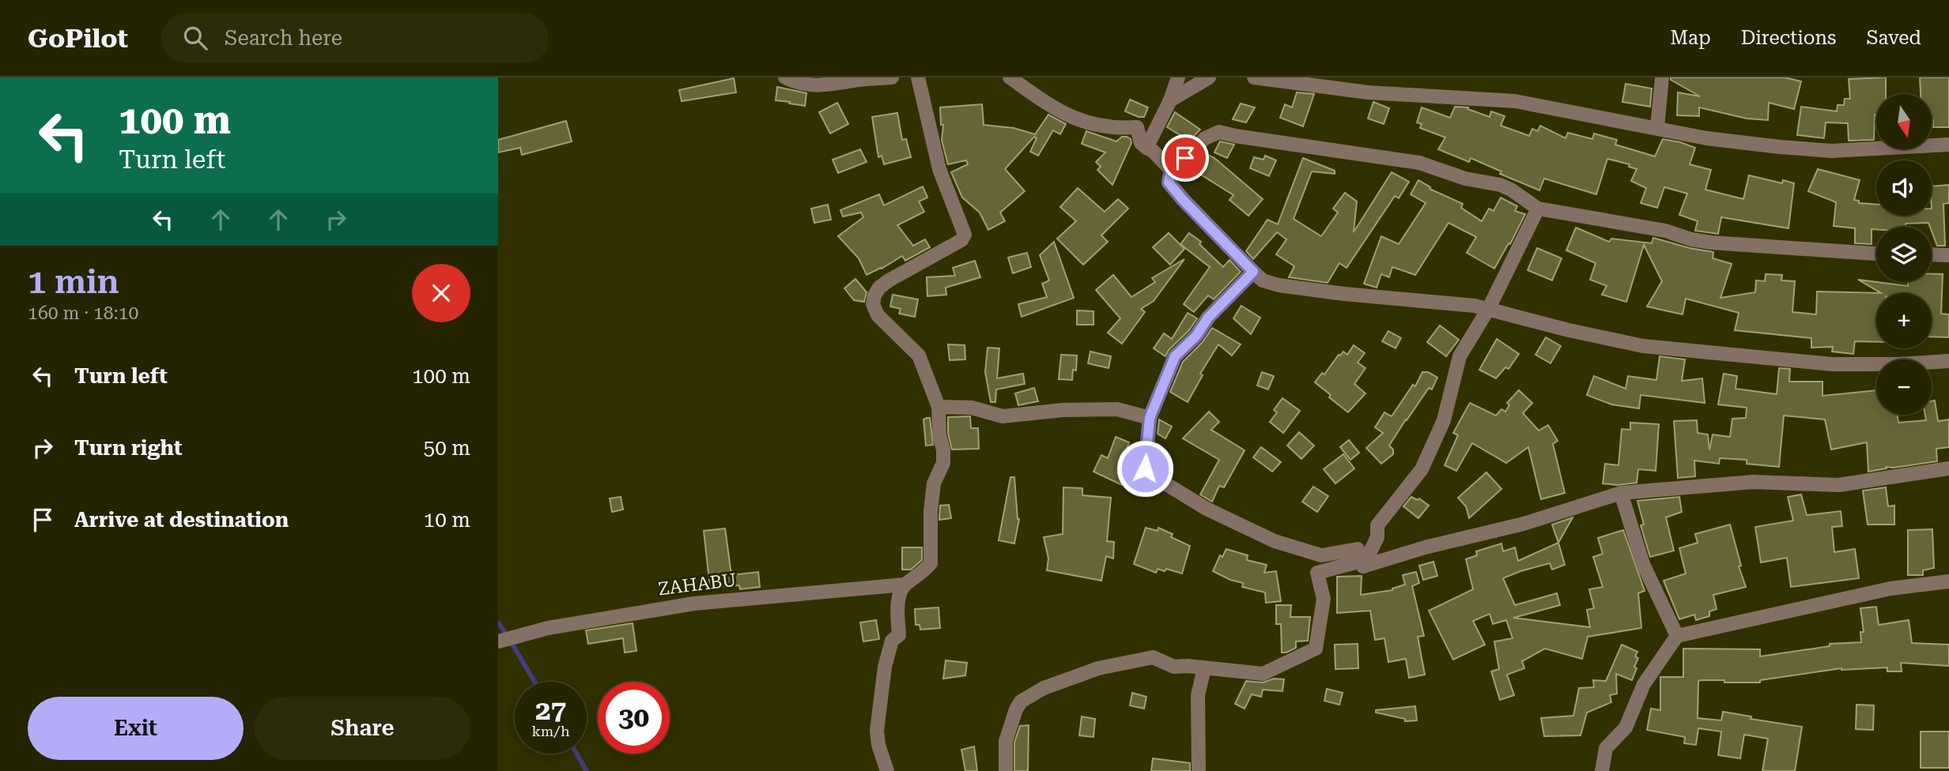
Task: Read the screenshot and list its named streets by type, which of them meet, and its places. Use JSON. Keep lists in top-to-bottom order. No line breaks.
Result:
{"streets":{"street":["ZAHABU"]},"north":"bottom","page":{"header":"GoPilot","search":"Search here","nav":["Map","Directions","Saved"],"turn":["100 m","Turn left"],"map_buttons":["+","−"],"heading":["1 min","160 m · 18:10"],"list":[{"name":"Turn left","value":"100 m"},{"name":"Turn right","value":"50 m"},{"name":"Arrive at destination","value":"10 m"}],"speed":"27 km/h","limit":"30","buttons":["Exit","Share"]}}
